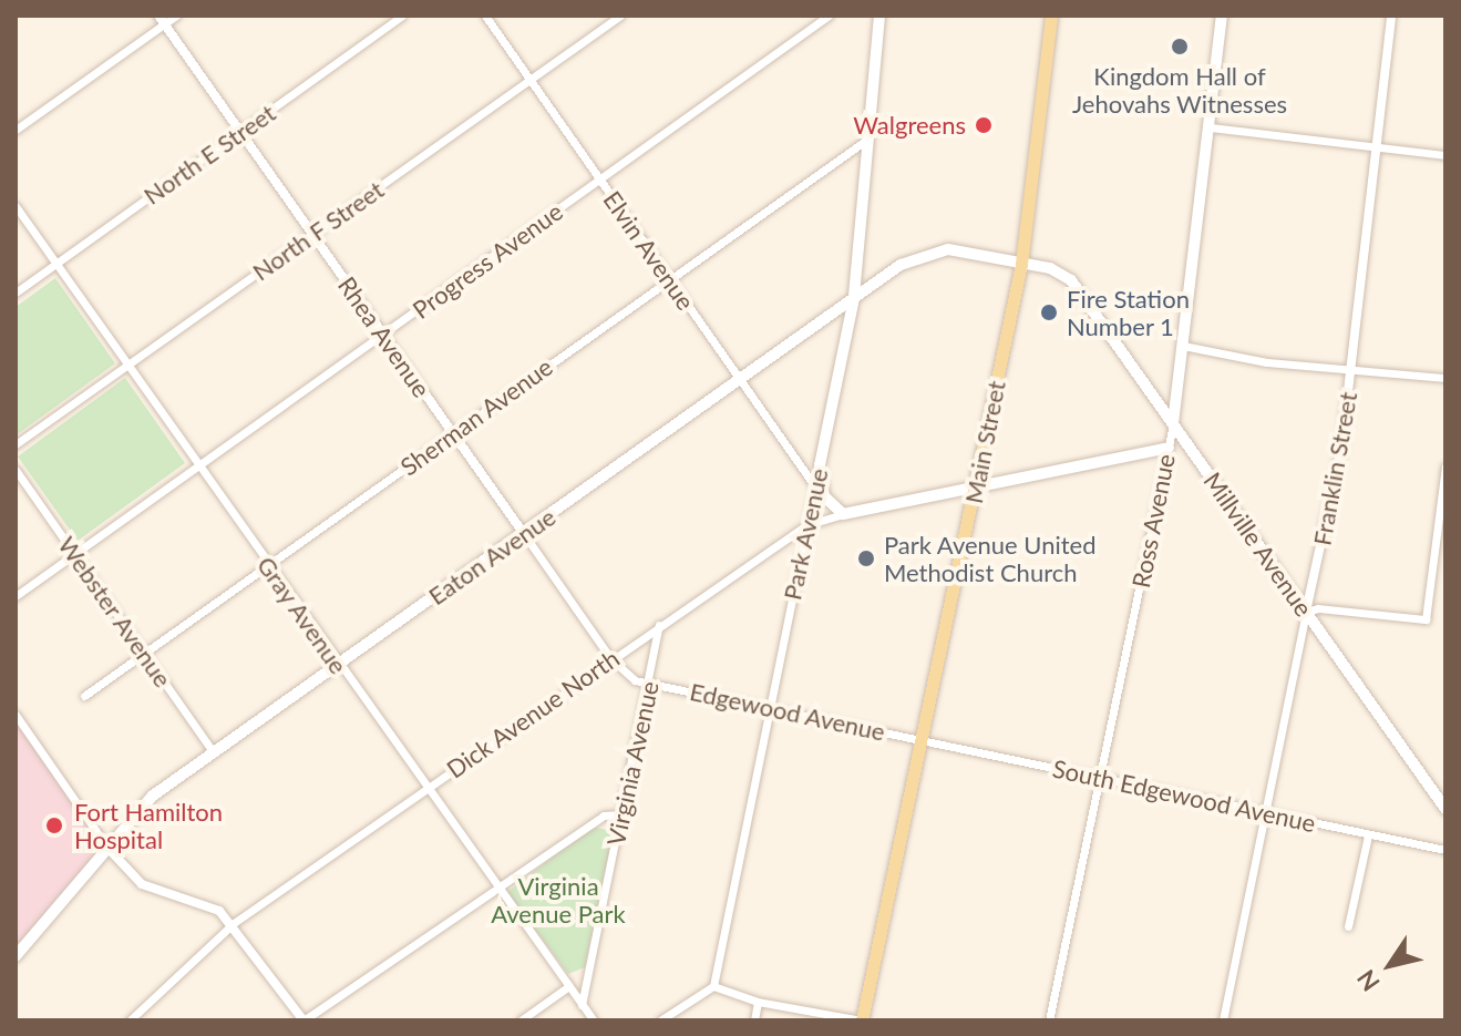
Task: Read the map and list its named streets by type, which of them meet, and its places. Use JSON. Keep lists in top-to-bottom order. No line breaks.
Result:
{"streets":{"main road":["Main Street","Ross Avenue","Park Avenue","Millville Avenue","Eaton Avenue","Dick Avenue North"],"street":["North E Street","North F Street","Elvin Avenue","Progress Avenue","Rhea Avenue","Sherman Avenue","Franklin Street","Webster Avenue","Gray Avenue","Edgewood Avenue","Virginia Avenue","South Edgewood Avenue"]},"crossings":[["North E Street","Rhea Avenue"],["North E Street","Gray Avenue"],["North F Street","Elvin Avenue"],["North F Street","Rhea Avenue"],["North F Street","Gray Avenue"],["Elvin Avenue","Progress Avenue"],["Elvin Avenue","Sherman Avenue"],["Elvin Avenue","Park Avenue"],["Elvin Avenue","Eaton Avenue"],["Progress Avenue","Rhea Avenue"],["Progress Avenue","Webster Avenue"],["Progress Avenue","Gray Avenue"],["Rhea Avenue","Sherman Avenue"],["Rhea Avenue","Eaton Avenue"],["Rhea Avenue","Edgewood Avenue"],["Rhea Avenue","Dick Avenue North"],["Sherman Avenue","Park Avenue"],["Sherman Avenue","Webster Avenue"],["Sherman Avenue","Gray Avenue"],["Main Street","Millville Avenue"],["Main Street","Eaton Avenue"],["Main Street","Edgewood Avenue"],["Main Street","Dick Avenue North"],["Main Street","South Edgewood Avenue"],["Franklin Street","Millville Avenue"],["Franklin Street","South Edgewood Avenue"],["Ross Avenue","Millville Avenue"],["Ross Avenue","Dick Avenue North"],["Ross Avenue","South Edgewood Avenue"],["Park Avenue","Eaton Avenue"],["Park Avenue","Edgewood Avenue"],["Park Avenue","Dick Avenue North"],["Millville Avenue","Eaton Avenue"],["Eaton Avenue","Webster Avenue"],["Eaton Avenue","Gray Avenue"],["Gray Avenue","Dick Avenue North"],["Gray Avenue","Virginia Avenue"],["Edgewood Avenue","Dick Avenue North"],["Edgewood Avenue","Virginia Avenue"],["Edgewood Avenue","South Edgewood Avenue"],["Dick Avenue North","Virginia Avenue"]],"parks":["Virginia Avenue Park"],"places":["Kingdom Hall of Jehovahs Witnesses","Walgreens","Fire Station Number 1","Park Avenue United Methodist Church","Fort Hamilton Hospital"],"north":"bottom left"}
